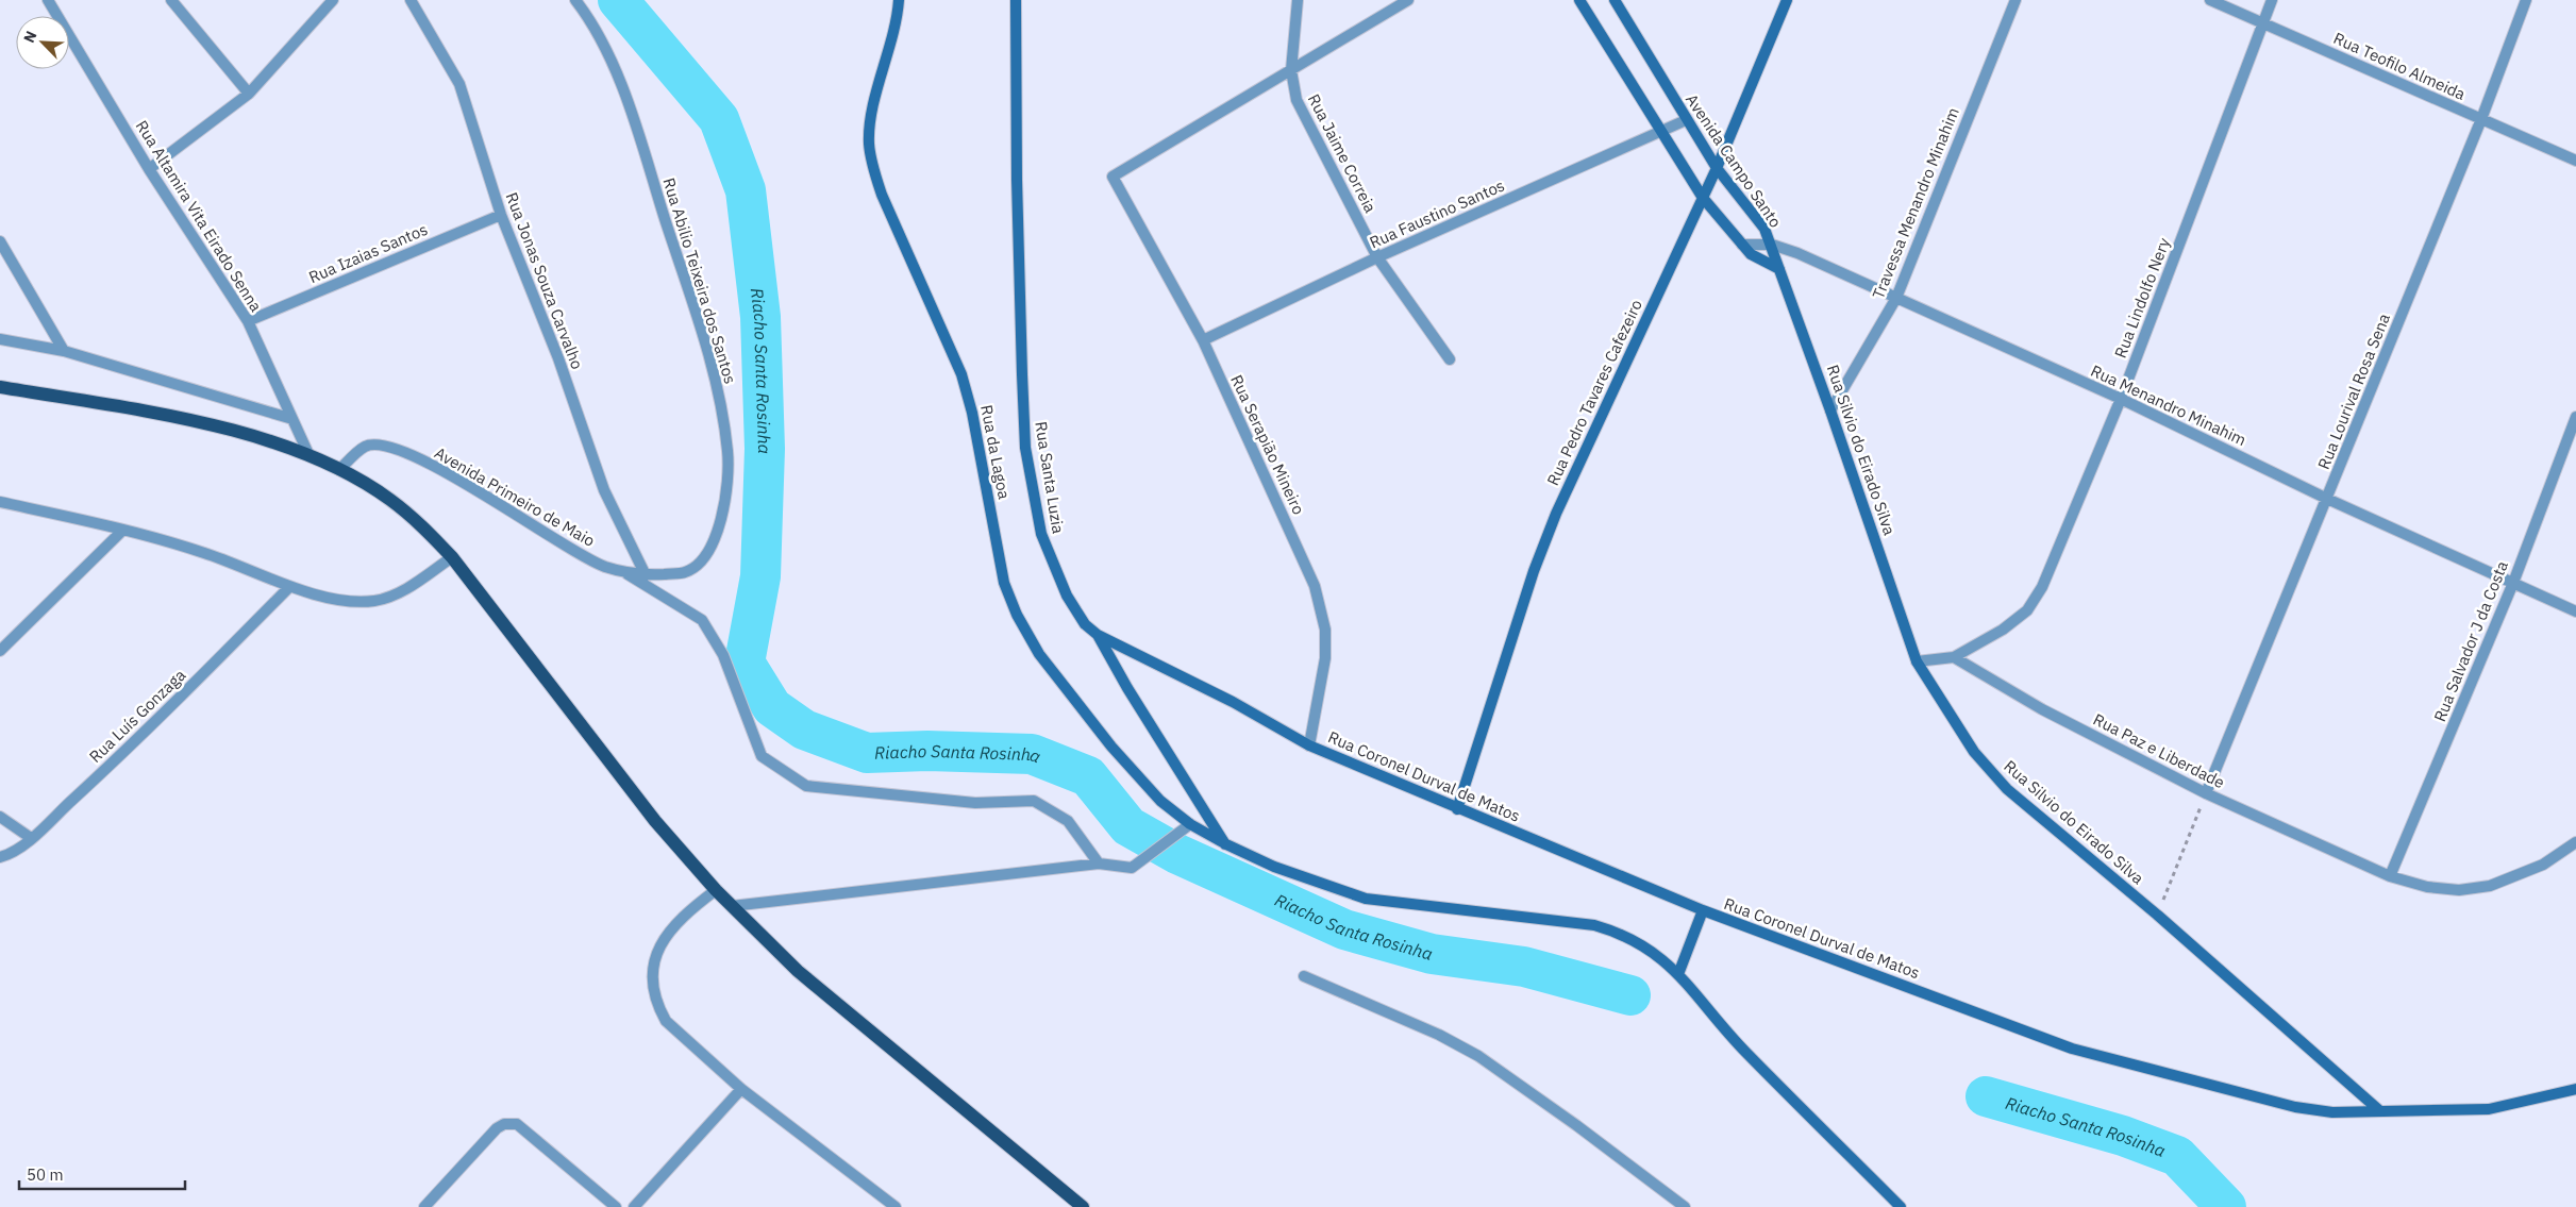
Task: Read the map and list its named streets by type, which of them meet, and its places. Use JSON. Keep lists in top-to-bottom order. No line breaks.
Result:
{"streets":{"street":["Rua Teofilo Almeida","Rua Jaime Correia","Avenida Campo Santo","Travessa Menandro Minahim","Rua Faustino Santos","Rua Altamira Vita Eirado Senna","Rua Izaias Santos","Rua Jonas Souza Carvalho","Rua Abilio Teixeira dos Santos","Rua Lindolfo Nery","Rua Lourival Rosa Sena","Rua Pedro Tavares Cafezeiro","Rua Menandro Minahim","Rua Serapião Mineiro","Rua Silvio do Eirado Silva","Rua da Lagoa","Rua Santa Luzia","Avenida Primeiro de Maio","Rua Salvador J da Costa","Rua Luís Gonzaga","Rua Paz e Liberdade","Rua Coronel Durval de Matos"]},"crossings":[["Rua Teofilo Almeida","Rua Lindolfo Nery"],["Rua Teofilo Almeida","Rua Lourival Rosa Sena"],["Rua Jaime Correia","Rua Faustino Santos"],["Rua Jaime Correia","Rua Serapião Mineiro"],["Avenida Campo Santo","Rua Faustino Santos"],["Avenida Campo Santo","Rua Pedro Tavares Cafezeiro"],["Avenida Campo Santo","Rua Menandro Minahim"],["Avenida Campo Santo","Rua Silvio do Eirado Silva"],["Travessa Menandro Minahim","Rua Menandro Minahim"],["Travessa Menandro Minahim","Rua Silvio do Eirado Silva"],["Rua Faustino Santos","Rua Serapião Mineiro"],["Rua Altamira Vita Eirado Senna","Rua Izaias Santos"],["Rua Izaias Santos","Rua Jonas Souza Carvalho"],["Rua Jonas Souza Carvalho","Avenida Primeiro de Maio"],["Rua Abilio Teixeira dos Santos","Avenida Primeiro de Maio"],["Rua Lindolfo Nery","Rua Menandro Minahim"],["Rua Lindolfo Nery","Rua Paz e Liberdade"],["Rua Lourival Rosa Sena","Rua Menandro Minahim"],["Rua Lourival Rosa Sena","Rua Paz e Liberdade"],["Rua Pedro Tavares Cafezeiro","Rua Coronel Durval de Matos"],["Rua Menandro Minahim","Rua Salvador J da Costa"],["Rua Serapião Mineiro","Rua Coronel Durval de Matos"],["Rua Silvio do Eirado Silva","Rua Coronel Durval de Matos"],["Rua da Lagoa","Rua Santa Luzia"],["Rua Santa Luzia","Rua Coronel Durval de Matos"],["Rua Salvador J da Costa","Rua Paz e Liberdade"]],"water":["Riacho Santa Rosinha"],"scale_bar":"50 m","north":"top left"}
